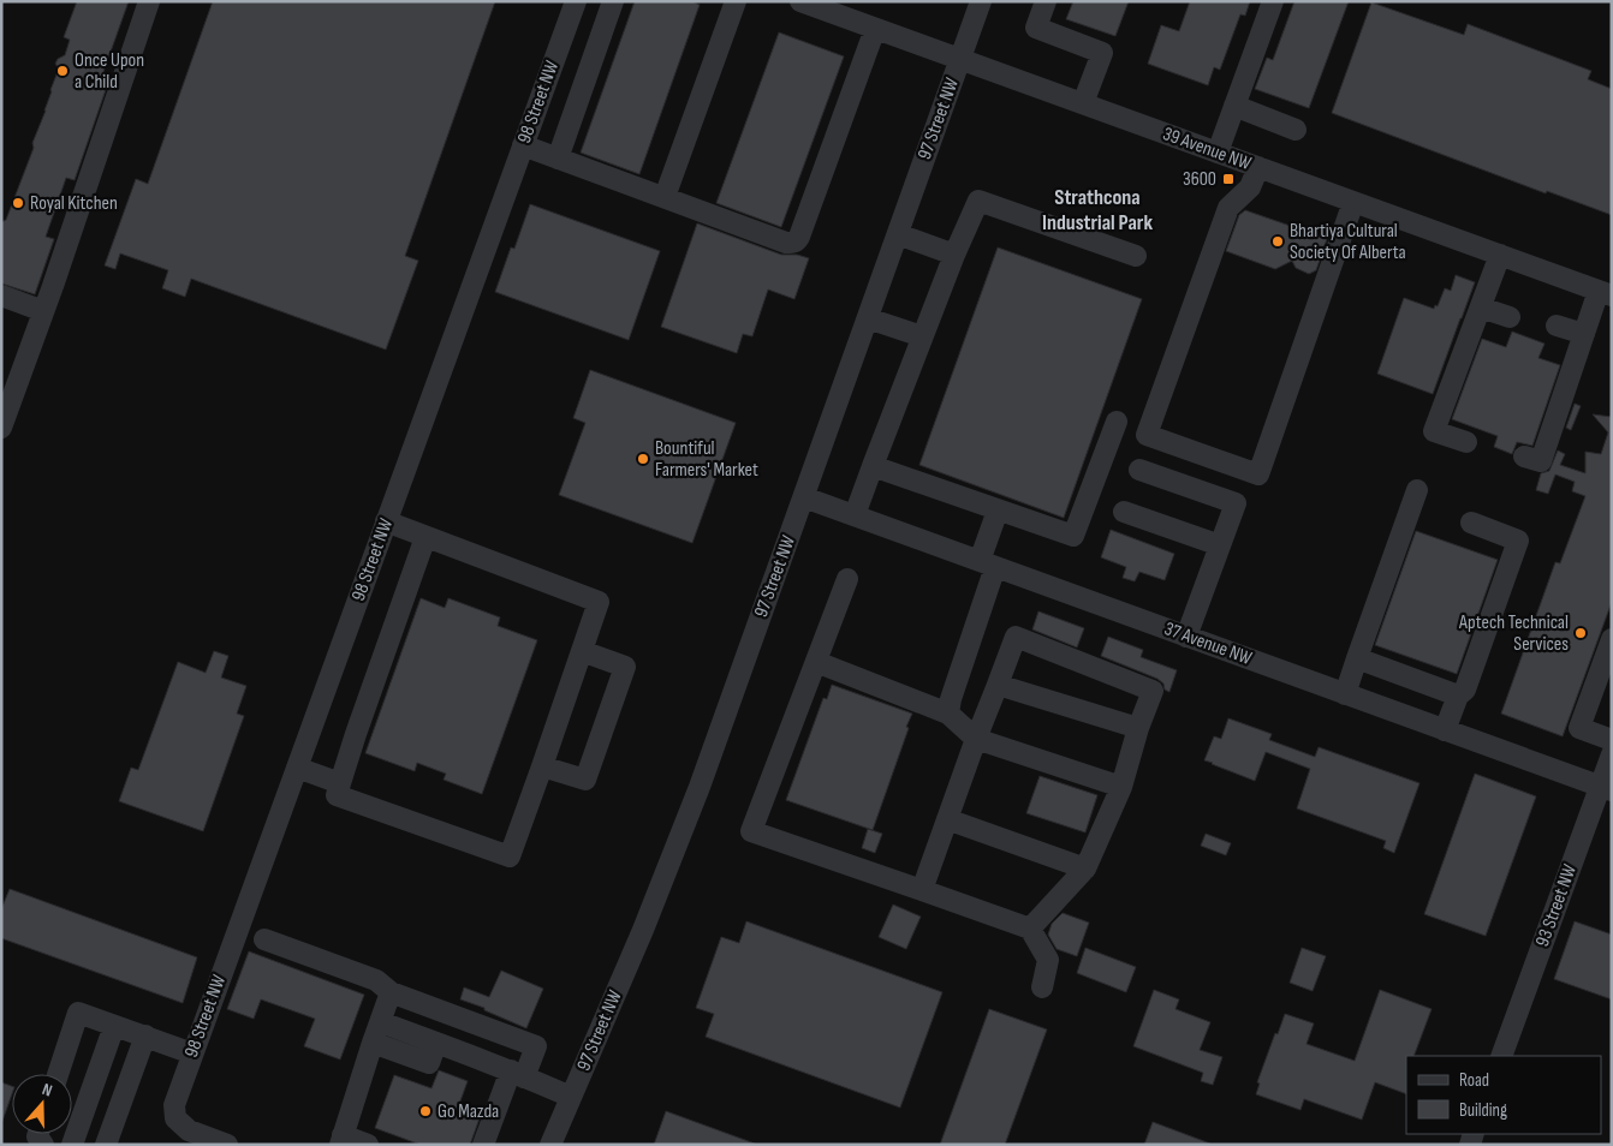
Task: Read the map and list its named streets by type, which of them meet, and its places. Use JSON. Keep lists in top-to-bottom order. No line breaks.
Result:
{"streets":{"street":["98 Street NW","97 Street NW","39 Avenue NW","37 Avenue NW","93 Street NW"]},"crossings":[["97 Street NW","39 Avenue NW"],["97 Street NW","37 Avenue NW"],["37 Avenue NW","93 Street NW"]],"districts":["Strathcona Industrial Park"],"places":{"other":["Once Upon a Child","Royal Kitchen","Bhartiya Cultural Society Of Alberta","Bountiful Farmers' Market","Aptech Technical Services","Go Mazda"],"transit":["3600"]},"legend":["Road","Building"],"north":"top"}
